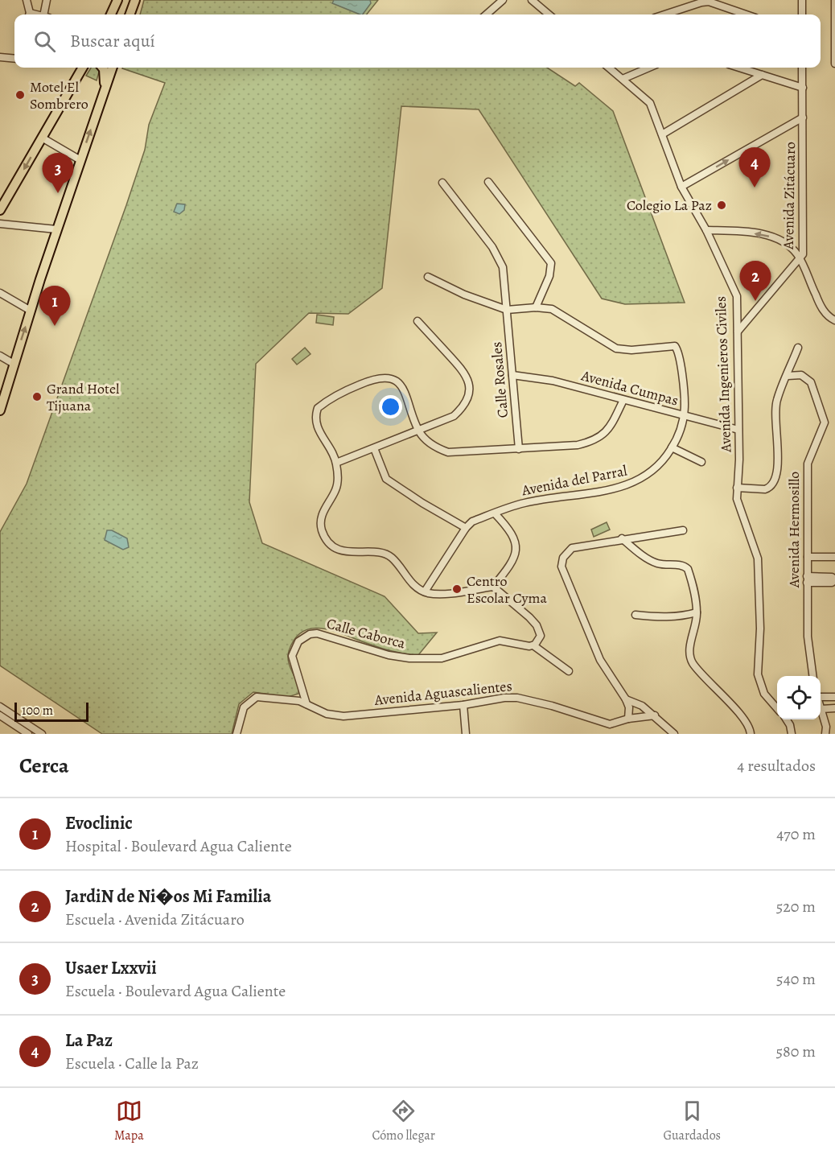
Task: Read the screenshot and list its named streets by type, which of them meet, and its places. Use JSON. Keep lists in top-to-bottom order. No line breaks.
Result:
{"streets":{"street":["Avenida Zitácuaro","Avenida Ingenieros Civiles","Calle Rosales","Avenida Cumpas","Avenida del Parral","Avenida Hermosillo","Calle Caborca","Avenida Aguascalientes"]},"crossings":[["Avenida Zitácuaro","Avenida Ingenieros Civiles"],["Avenida Ingenieros Civiles","Avenida Cumpas"],["Calle Rosales","Avenida Cumpas"],["Calle Rosales","Avenida del Parral"],["Avenida Cumpas","Avenida del Parral"],["Calle Caborca","Avenida Aguascalientes"]],"places":["Motel El Sombrero","Colegio La Paz","Grand Hotel Tijuana","Centro Escolar Cyma"],"scale_bar":"100 m","page":{"search":"Buscar aquí","pins":["4","3","2","1"],"scale":"100 m","heading":["Cerca","4 resultados"],"list":[{"mark":"1","name":"Evoclinic","note":"Hospital · Boulevard Agua Caliente","value":"470 m"},{"mark":"2","name":"JardiN de Ni�os Mi Familia","note":"Escuela · Avenida Zitácuaro","value":"520 m"},{"mark":"3","name":"Usaer Lxxvii","note":"Escuela · Boulevard Agua Caliente","value":"540 m"},{"mark":"4","name":"La Paz","note":"Escuela · Calle la Paz","value":"580 m"}],"nav":["Mapa","Cómo llegar","Guardados"]}}
